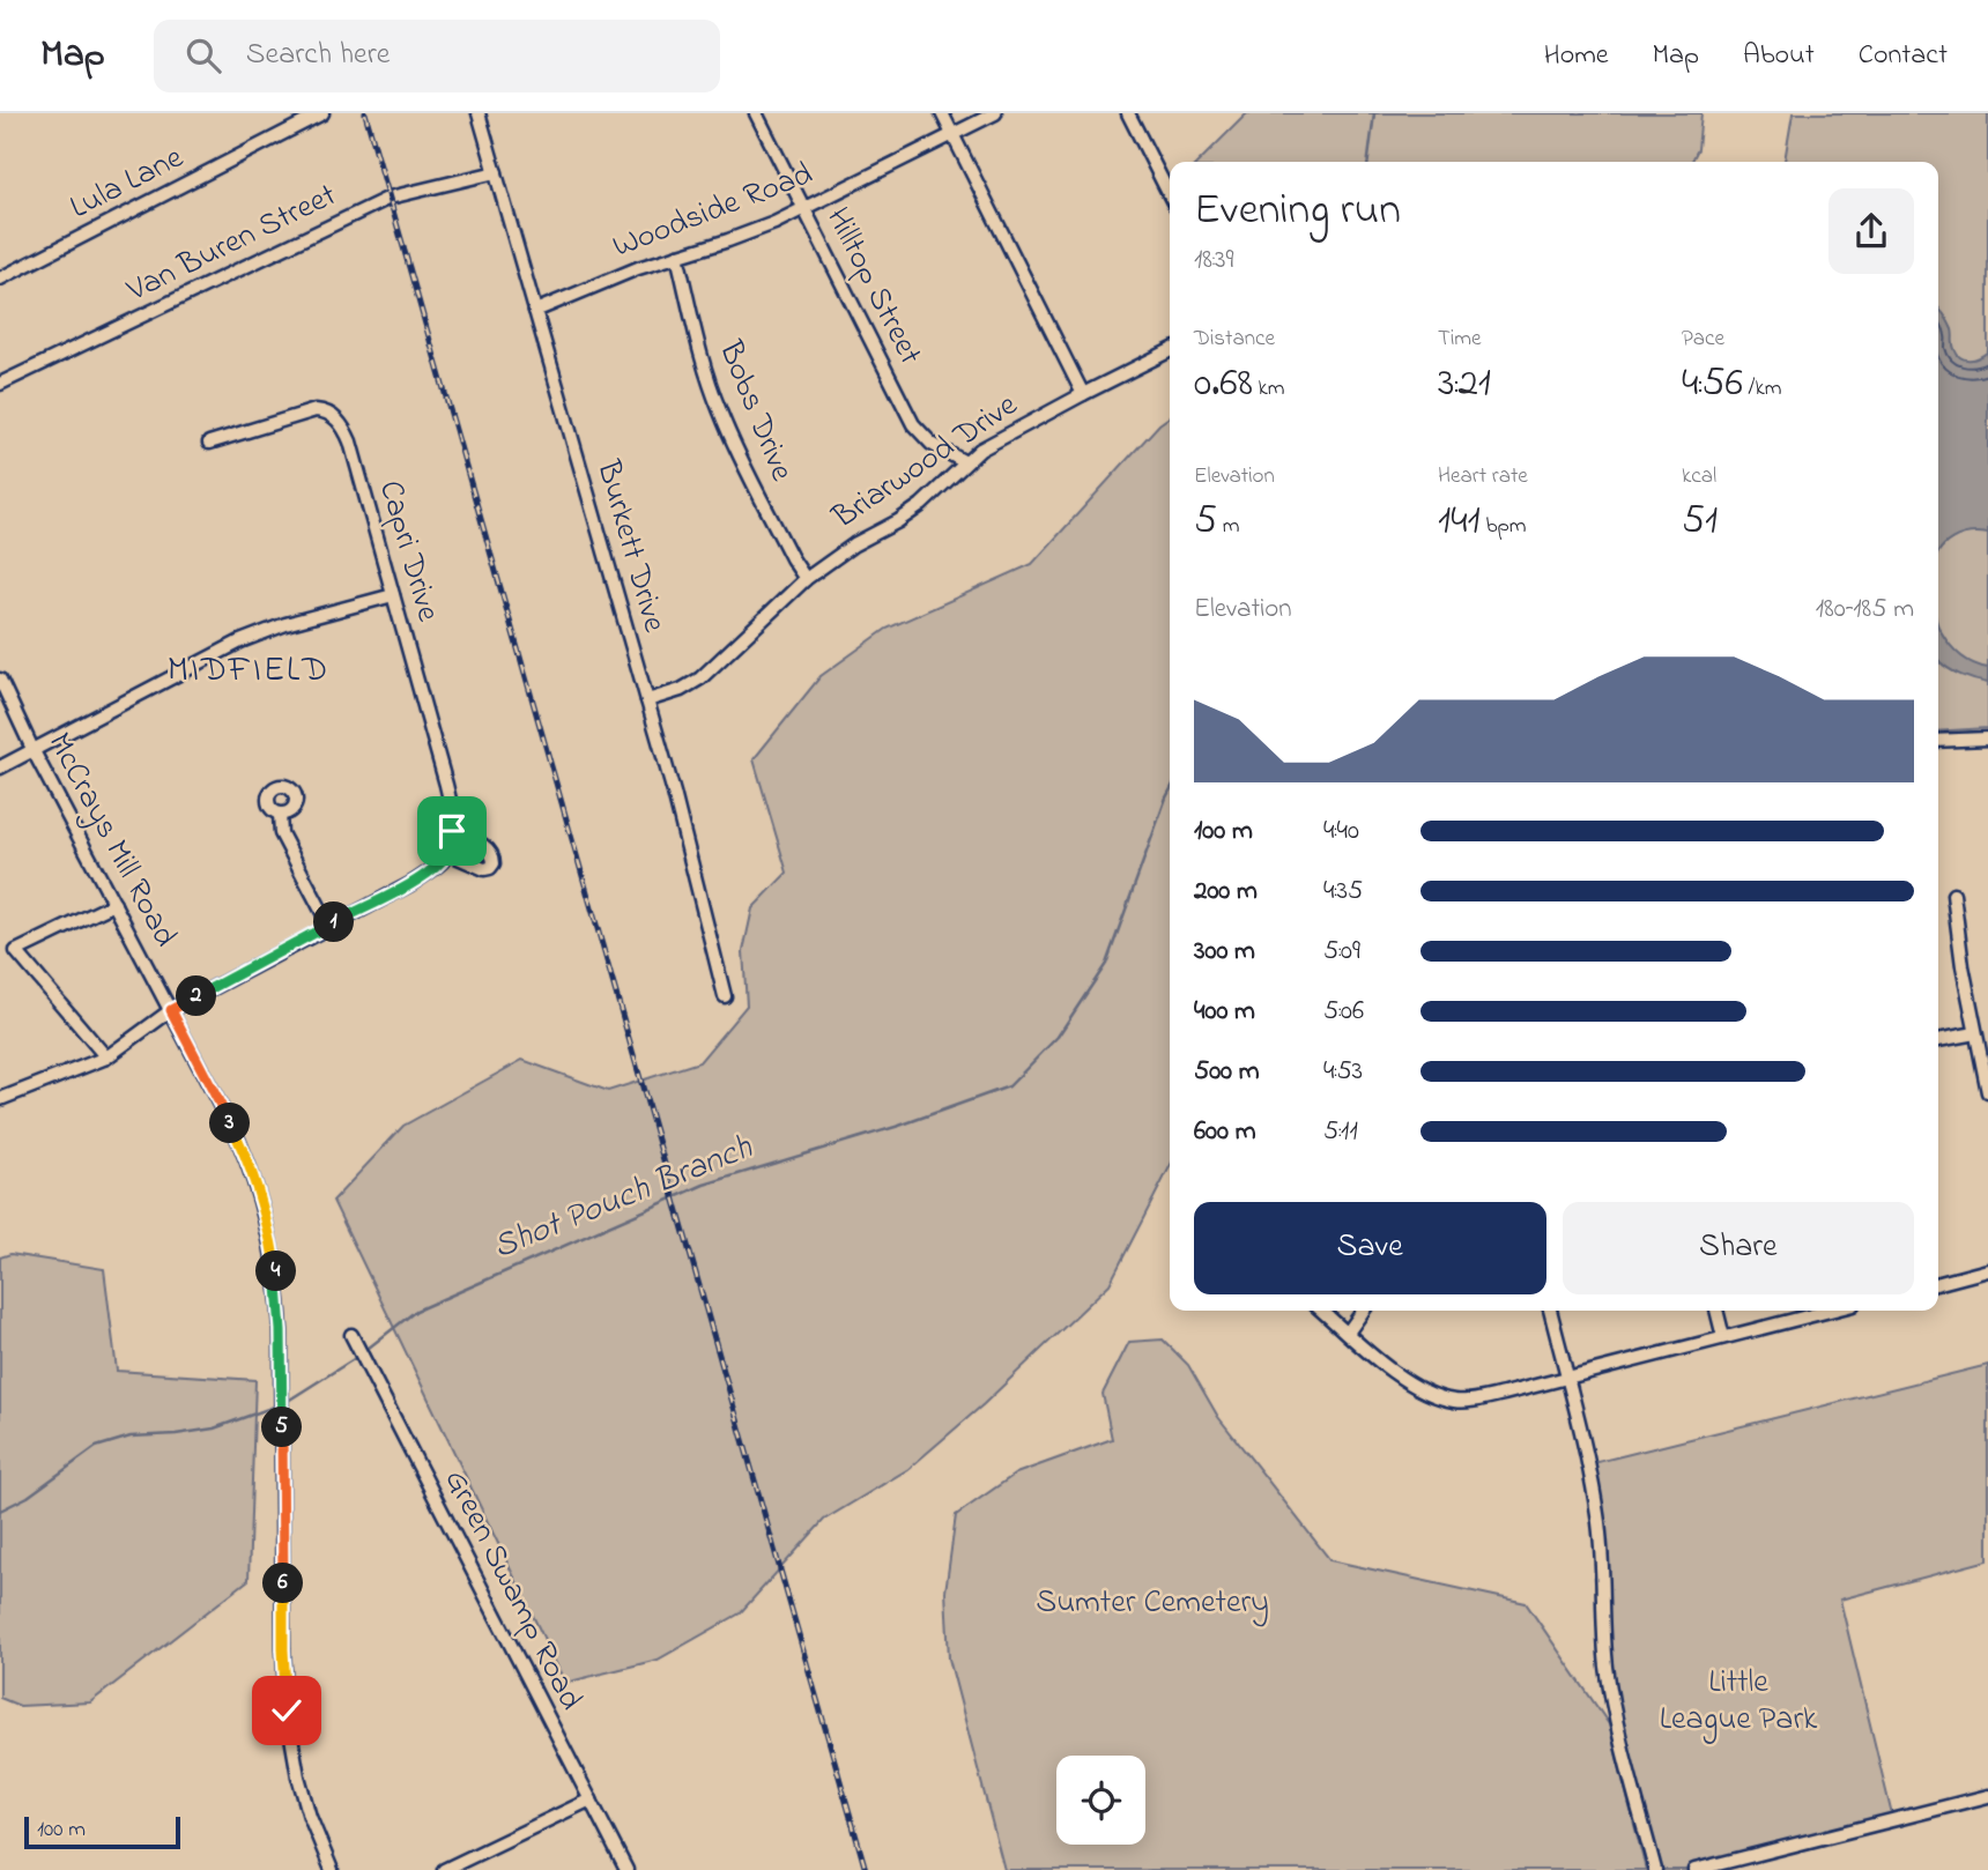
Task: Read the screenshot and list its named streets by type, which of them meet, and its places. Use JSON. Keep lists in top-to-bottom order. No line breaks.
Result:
{"streets":{"street":["Lula Lane","Woodside Road","Van Buren Street","Hilltop Street","Bobs Drive","Briarwood Drive","Burkett Drive","Capri Drive","McCrays Mill Road","Green Swamp Road"]},"crossings":[["Woodside Road","Hilltop Street"],["Woodside Road","Bobs Drive"],["Woodside Road","Burkett Drive"],["Van Buren Street","Burkett Drive"],["Hilltop Street","Briarwood Drive"],["Bobs Drive","Briarwood Drive"],["Briarwood Drive","Burkett Drive"]],"districts":["MIDFIELD"],"water":["Shot Pouch Branch"],"parks":["Sumter Cemetery","Little League Park"],"scale_bar":"100 m","page":{"header":"Map","search":"Search here","nav":["Home","Map","About","Contact"],"heading":["Evening run","18:39"],"stats":[["Distance","0.68 km"],["Time","3:21"],["Pace","4:56 /km"],["Elevation","5 m"],["Heart rate","141 bpm"],["kcal","51"]],"chart":["Elevation","180–185 m"],"list":[{"name":"100 m","note":"4:40"},{"name":"200 m","note":"4:35"},{"name":"300 m","note":"5:09"},{"name":"400 m","note":"5:06"},{"name":"500 m","note":"4:53"},{"name":"600 m","note":"5:11"}],"pins":["1","2","3","4","5","6"],"buttons":["Save","Share"],"scale":"100 m"}}
